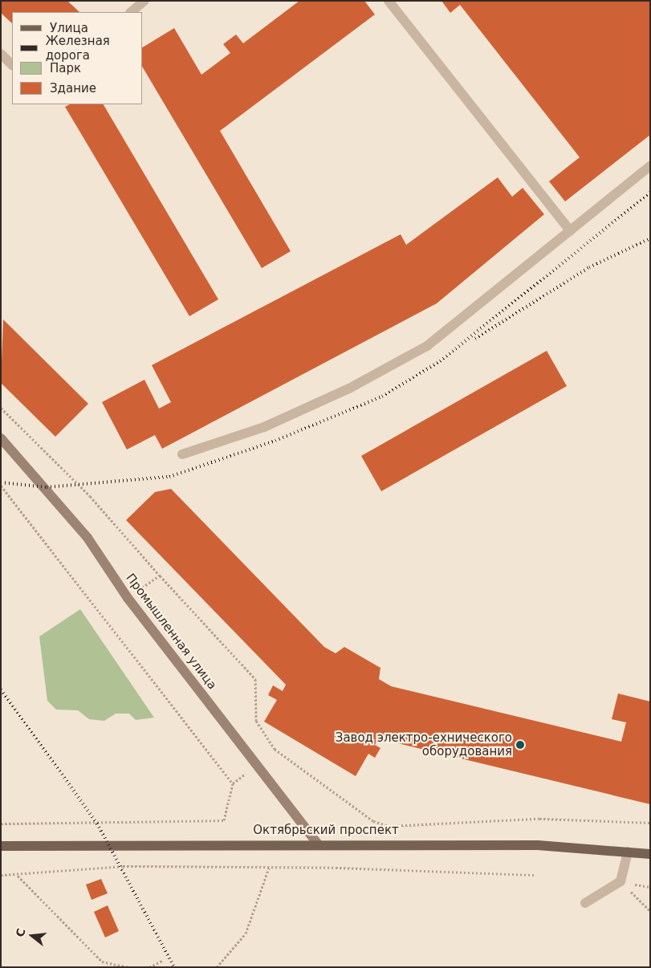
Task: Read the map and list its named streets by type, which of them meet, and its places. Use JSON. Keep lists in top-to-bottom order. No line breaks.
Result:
{"streets":{"main road":["Промышленная улица","Октябрьский проспект"]},"crossings":[["Промышленная улица","Октябрьский проспект"]],"places":["Завод электро-ехнического оборудования"],"legend":["Улица","Железная дорога","Парк","Здание"],"north":"left"}
